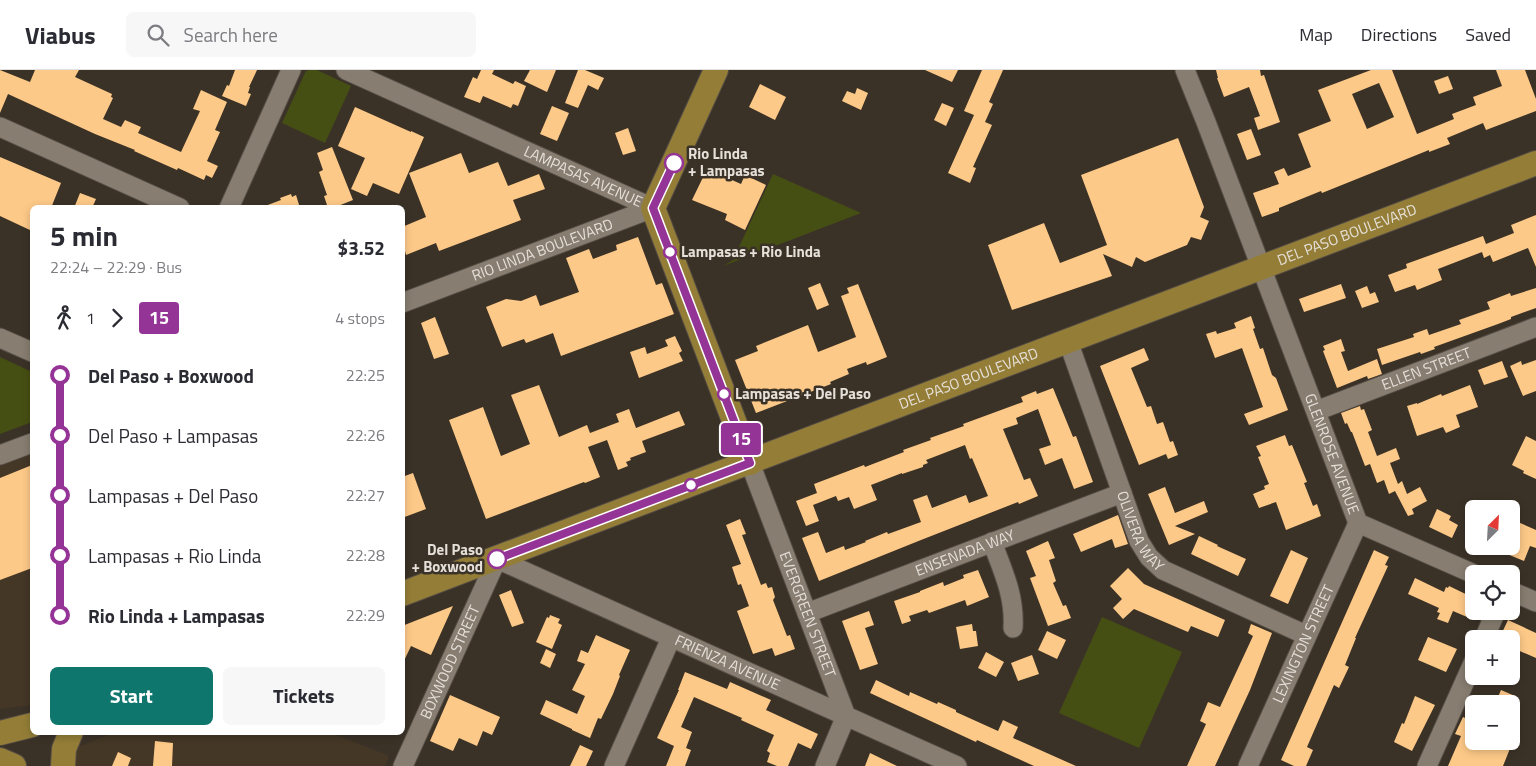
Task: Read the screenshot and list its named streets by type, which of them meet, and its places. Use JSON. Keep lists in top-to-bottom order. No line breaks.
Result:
{"streets":{"main road":["LAMPASAS AVENUE","DEL PASO BOULEVARD"],"street":["RIO LINDA BOULEVARD","ELLEN STREET","GLENROSE AVENUE","OLIVERA WAY","ENSENADA WAY","EVERGREEN STREET","LEXINGTON STREET","BOXWOOD STREET","FRIENZA AVENUE"]},"crossings":[["LAMPASAS AVENUE","DEL PASO BOULEVARD"],["LAMPASAS AVENUE","RIO LINDA BOULEVARD"],["LAMPASAS AVENUE","EVERGREEN STREET"],["DEL PASO BOULEVARD","GLENROSE AVENUE"],["DEL PASO BOULEVARD","OLIVERA WAY"],["DEL PASO BOULEVARD","EVERGREEN STREET"],["DEL PASO BOULEVARD","BOXWOOD STREET"],["DEL PASO BOULEVARD","FRIENZA AVENUE"],["ELLEN STREET","GLENROSE AVENUE"],["GLENROSE AVENUE","LEXINGTON STREET"],["OLIVERA WAY","ENSENADA WAY"],["OLIVERA WAY","LEXINGTON STREET"],["ENSENADA WAY","EVERGREEN STREET"],["EVERGREEN STREET","FRIENZA AVENUE"],["BOXWOOD STREET","FRIENZA AVENUE"]],"places":["Rio Linda + Lampasas","Lampasas + Rio Linda","Lampasas + Del Paso","Del Paso + Boxwood"],"lines":["bus line 15"],"north":"top right","page":{"header":"Viabus","search":"Search here","nav":["Map","Directions","Saved"],"on_map":"15","heading":["5 min","22:24 – 22:29 · Bus","$3.52"],"legs":["1","15","4 stops"],"list":[{"name":"Del Paso + Boxwood","value":"22:25"},{"name":"Del Paso + Lampasas","value":"22:26"},{"name":"Lampasas + Del Paso","value":"22:27"},{"name":"Lampasas + Rio Linda","value":"22:28"},{"name":"Rio Linda + Lampasas","value":"22:29"}],"map_buttons":["+","−"],"buttons":["Start","Tickets"]}}
